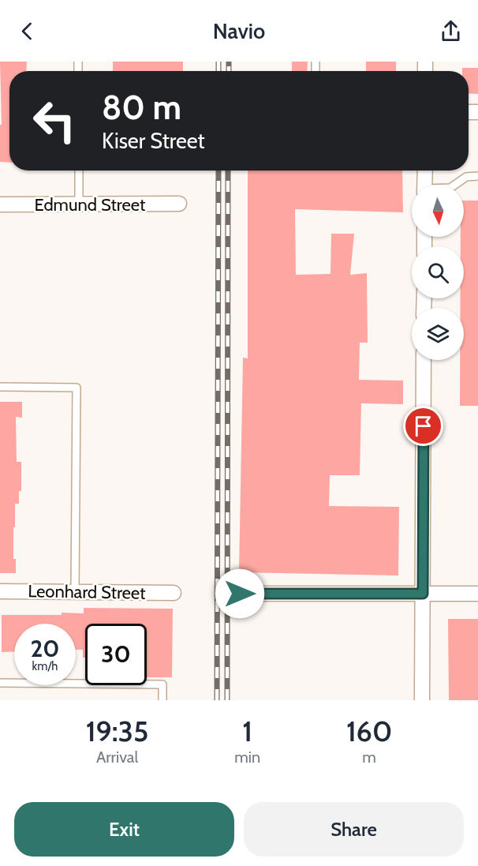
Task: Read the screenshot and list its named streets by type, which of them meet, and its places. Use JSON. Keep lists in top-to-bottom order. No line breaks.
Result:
{"streets":{"street":["Edmund Street","Leonhard Street"]},"north":"bottom","page":{"header":"Navio","turn":["80 m","Kiser Street"],"speed":"20 km/h","limit":"30","eta":["19:35","Arrival","1","min","160","m"],"buttons":["Exit","Share"]}}
